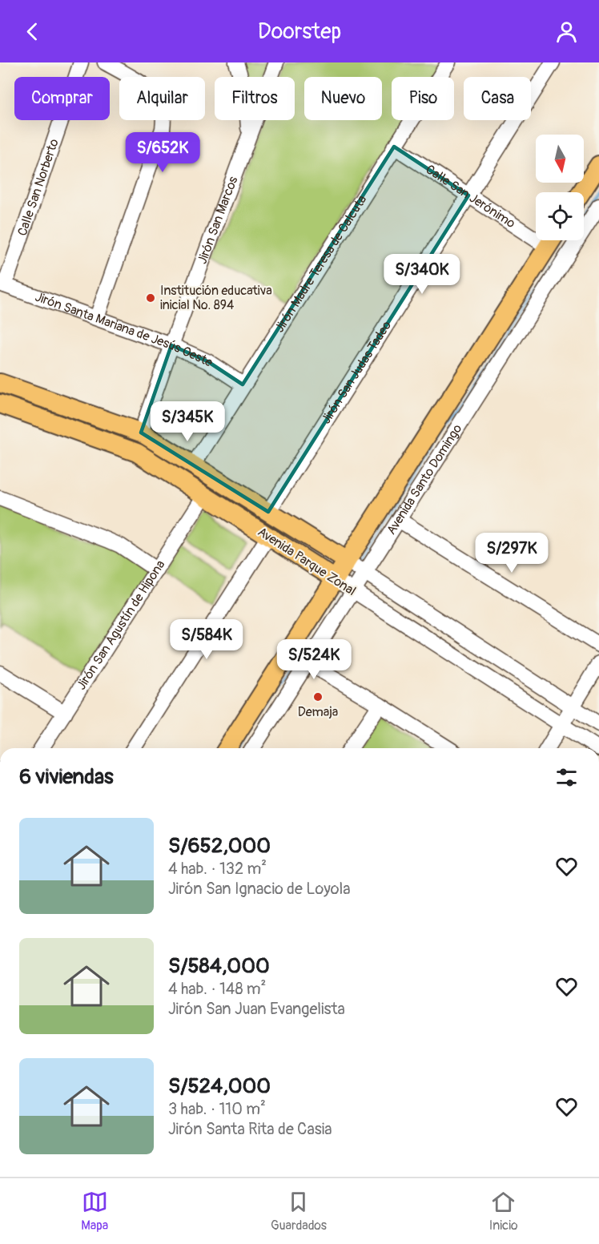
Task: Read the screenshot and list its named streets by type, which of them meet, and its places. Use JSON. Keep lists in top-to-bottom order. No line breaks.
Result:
{"streets":{"main road":["Avenida Santo Domingo","Avenida Parque Zonal"],"street":["Calle San Norberto","Calle San Jerónimo","Jirón San Marcos","Jirón Madre Teresa de Calcuta","Jirón Santa Mariana de Jesús Oeste","Jirón San Judas Tadeo","Jirón San Agustín de Hipona"]},"crossings":[["Calle San Norberto","Jirón Santa Mariana de Jesús Oeste"],["Calle San Jerónimo","Jirón Madre Teresa de Calcuta"],["Calle San Jerónimo","Jirón San Judas Tadeo"],["Jirón San Marcos","Jirón Santa Mariana de Jesús Oeste"],["Jirón San Marcos","Avenida Parque Zonal"],["Jirón Madre Teresa de Calcuta","Jirón Santa Mariana de Jesús Oeste"],["Jirón Madre Teresa de Calcuta","Avenida Parque Zonal"],["Jirón San Judas Tadeo","Avenida Parque Zonal"],["Avenida Santo Domingo","Avenida Parque Zonal"],["Avenida Parque Zonal","Jirón San Agustín de Hipona"]],"places":["Institución educativa inicial No. 894","Demaja"],"north":"bottom","page":{"header":"Doorstep","chip":["Comprar","Alquilar","Filtros","Nuevo","Piso","Casa"],"price":["S/652K","S/340K","S/345K","S/297K","S/584K","S/524K"],"heading":"6 viviendas","list":[{"name":"S/652,000","note":"4 hab. · 132 m² · Jirón San Ignacio de Loyola"},{"name":"S/584,000","note":"4 hab. · 148 m² · Jirón San Juan Evangelista"},{"name":"S/524,000","note":"3 hab. · 110 m² · Jirón Santa Rita de Casia"}],"tabs":["Mapa","Guardados","Inicio"]}}
